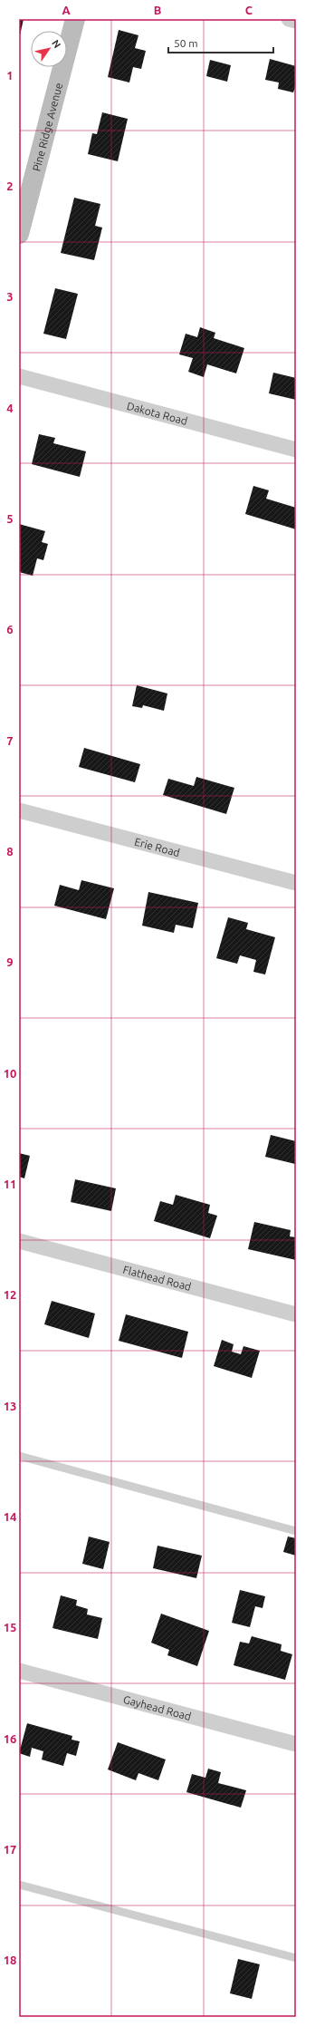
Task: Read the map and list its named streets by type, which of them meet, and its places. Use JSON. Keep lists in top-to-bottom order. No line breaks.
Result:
{"streets":{"street":["Pine Ridge Avenue","Dakota Road","Erie Road","Flathead Road","Gayhead Road"]},"scale_bar":"50 m","north":"top right","grid":{"columns":["A","B","C"],"rows":["1","2","3","4","5","6","7","8","9","10","11","12","13","14","15","16","17","18"]}}
